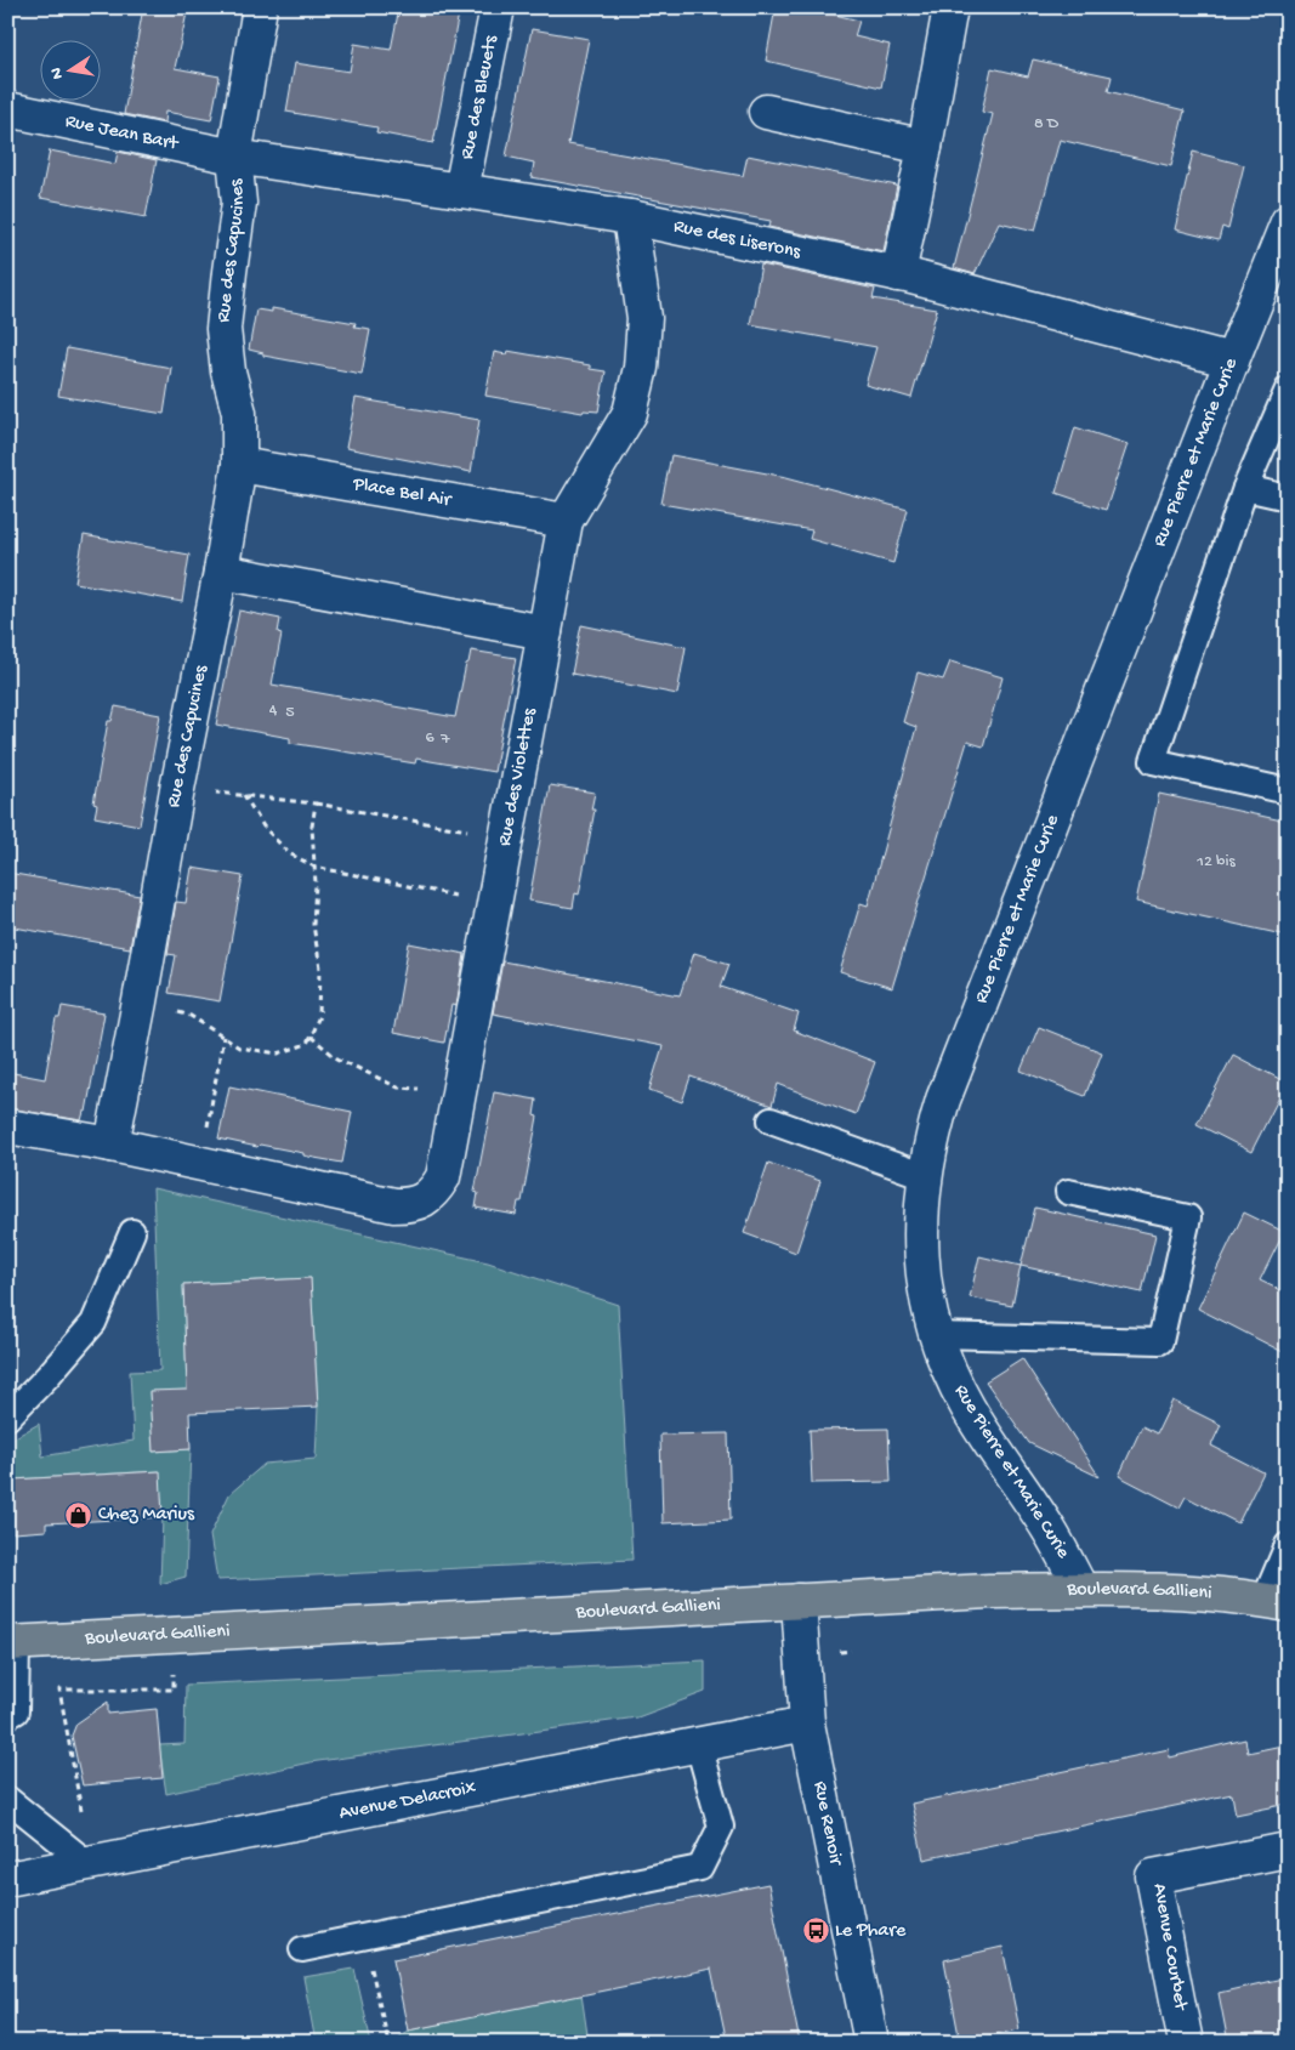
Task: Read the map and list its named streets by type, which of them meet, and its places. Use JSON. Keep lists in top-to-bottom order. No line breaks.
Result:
{"streets":{"main road":["Boulevard Gallieni"],"street":["Rue des Bleuets","Rue Jean Bart","Rue des Liserons","Rue des Capucines","Rue Pierre et Marie Curie","Place Bel Air","Rue des Violettes","Avenue Delacroix","Rue Renoir","Avenue Courbet"]},"crossings":[["Rue des Bleuets","Rue des Liserons"],["Rue Jean Bart","Rue des Liserons"],["Rue Jean Bart","Rue des Capucines"],["Rue des Liserons","Rue des Capucines"],["Rue des Liserons","Rue Pierre et Marie Curie"],["Rue des Liserons","Rue des Violettes"],["Rue des Capucines","Place Bel Air"],["Rue Pierre et Marie Curie","Boulevard Gallieni"],["Place Bel Air","Rue des Violettes"],["Boulevard Gallieni","Rue Renoir"],["Avenue Delacroix","Rue Renoir"]],"places":{"shop":["Chez Marius"],"bus stop":["Le Phare"]},"house_numbers":["8 D","4","5","6","7","12 bis"],"north":"left"}
